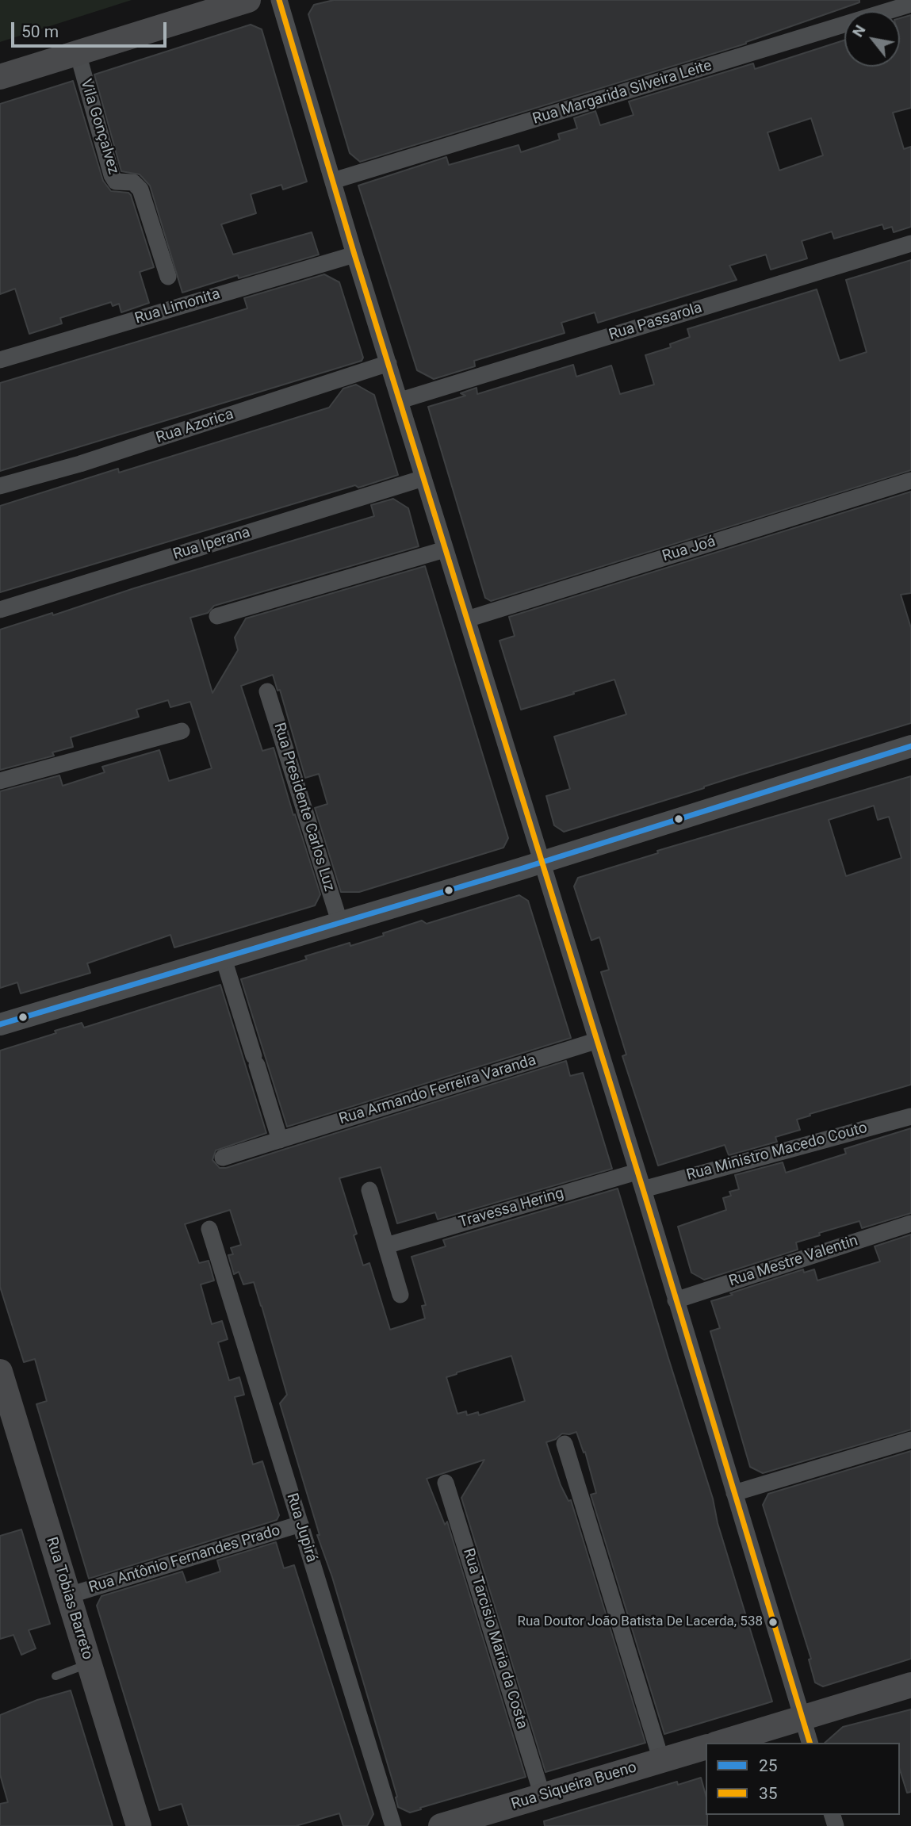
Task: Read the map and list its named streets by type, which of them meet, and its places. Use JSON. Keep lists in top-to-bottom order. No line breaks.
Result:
{"streets":{"main road":["Rua Tobias Barreto","Rua Siqueira Bueno"],"street":["Rua Margarida Silveira Leite","Vila Gonçalvez","Rua Limonita","Rua Passarola","Rua Azorica","Rua Iperana","Rua Joá","Rua Presidente Carlos Luz","Rua Armando Ferreira Varanda","Rua Ministro Macedo Couto","Travessa Hering","Rua Mestre Valentin","Rua Jupirá","Rua Antônio Fernandes Prado","Rua Tarcisio Maria da Costa"]},"crossings":[["Rua Jupirá","Rua Antônio Fernandes Prado"],["Rua Antônio Fernandes Prado","Rua Tobias Barreto"],["Rua Tarcisio Maria da Costa","Rua Siqueira Bueno"]],"places":["Rua Doutor João Batista De Lacerda, 538"],"lines":["transit line 35","transit line 25"],"legend":["25","35"],"scale_bar":"50 m","north":"top left"}
